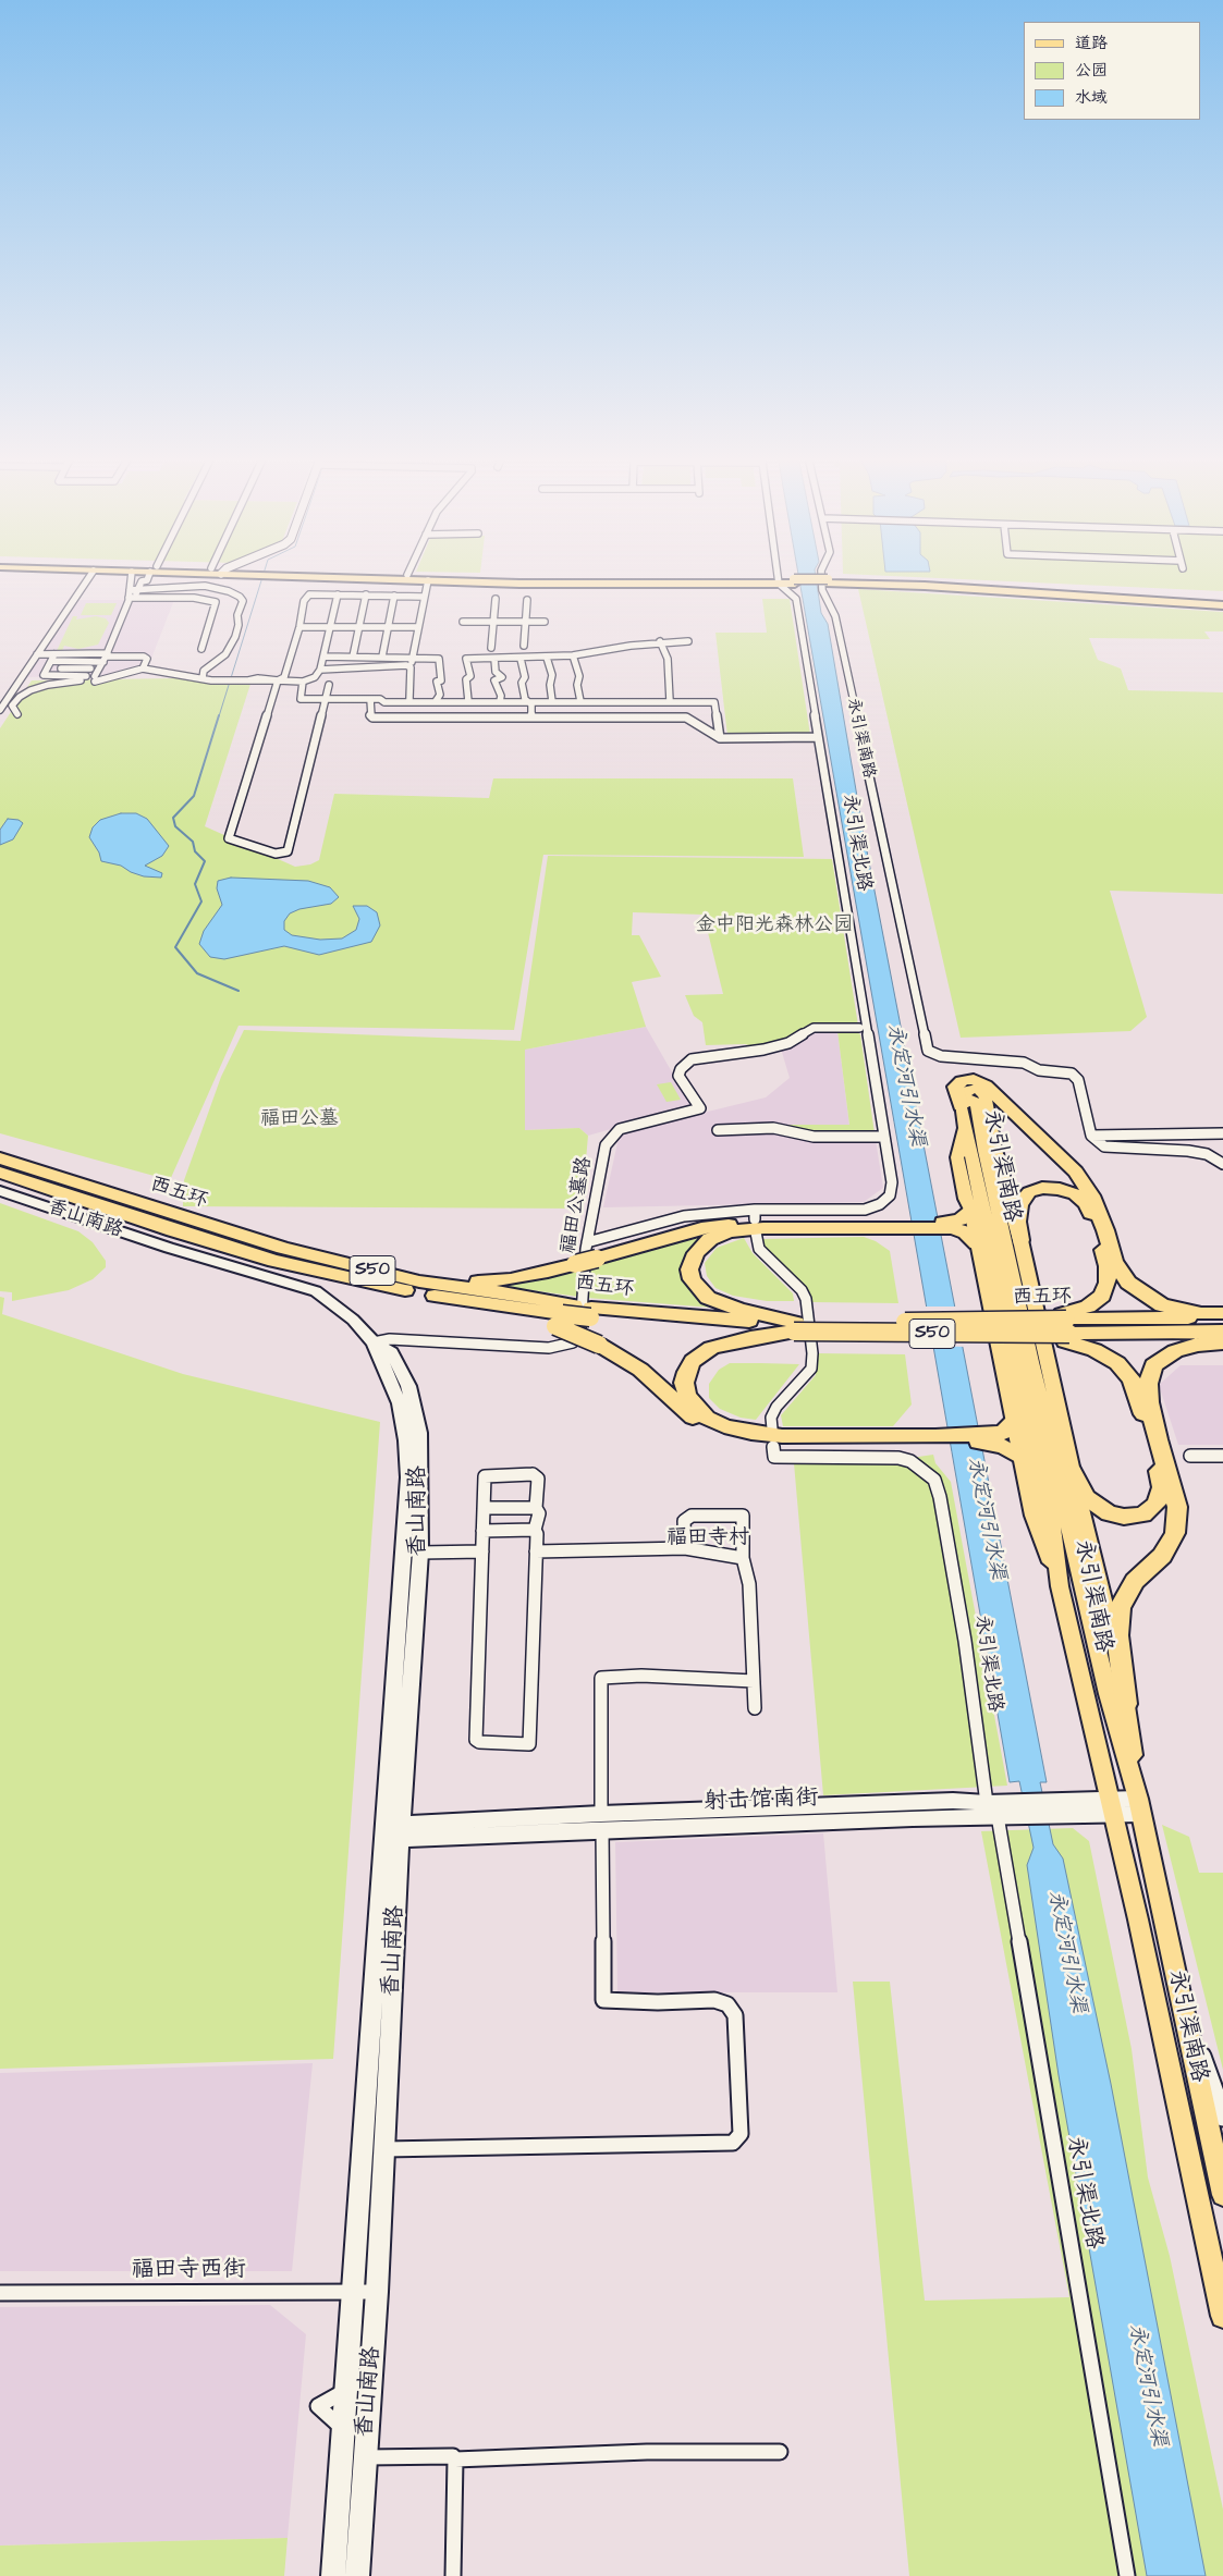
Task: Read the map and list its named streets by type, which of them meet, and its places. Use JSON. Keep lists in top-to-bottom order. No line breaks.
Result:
{"streets":{"highway":["西五环","S50"],"main road":["永引渠南路","香山南路","射击馆南街"],"street":["永引渠北路","福田公墓路","福田寺西街"]},"crossings":[["永引渠南路","射击馆南街"],["永引渠北路","福田公墓路"],["永引渠北路","射击馆南街"],["福田公墓路","香山南路"],["香山南路","射击馆南街"],["香山南路","福田寺西街"]],"districts":["福田寺村"],"water":["永定河引水渠"],"parks":["金中阳光森林公园","福田公墓"],"legend":["道路","公园","水域"]}
